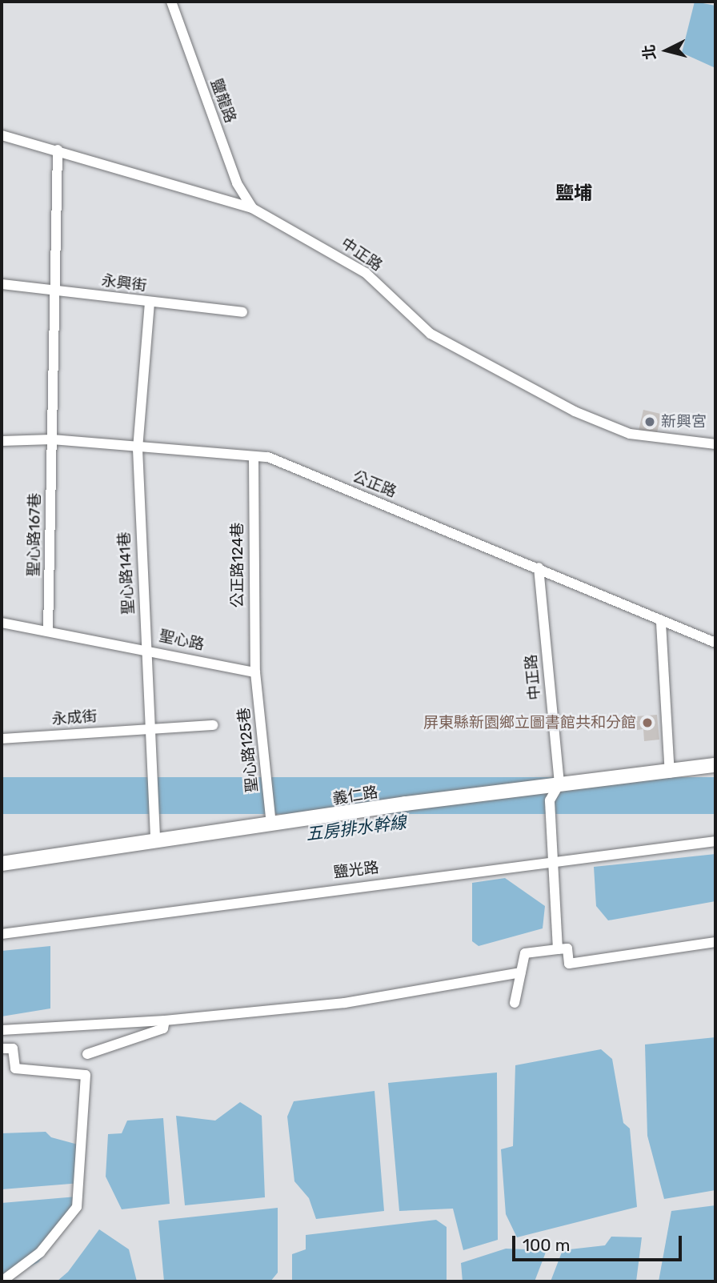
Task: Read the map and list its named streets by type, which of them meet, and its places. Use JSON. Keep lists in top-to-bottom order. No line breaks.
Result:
{"streets":{"street":["鹽龍路","中正路","永興街","公正路","聖心路167巷","公正路124巷","聖心路141巷","聖心路","永成街","聖心路125巷","義仁路","鹽光路"]},"crossings":[["鹽龍路","中正路"],["中正路","公正路"],["中正路","聖心路167巷"],["中正路","義仁路"],["永興街","聖心路167巷"],["永興街","聖心路141巷"],["公正路","聖心路167巷"],["公正路","公正路124巷"],["公正路","聖心路141巷"],["聖心路167巷","聖心路"],["公正路124巷","聖心路"],["公正路124巷","聖心路125巷"],["聖心路141巷","聖心路"],["聖心路141巷","永成街"],["聖心路141巷","義仁路"],["聖心路","聖心路125巷"],["聖心路125巷","義仁路"]],"districts":["鹽埔"],"water":["五房排水幹線"],"places":["新興宮","屏東縣新園鄉立圖書館共和分館"],"scale_bar":"100 m","north":"left"}
